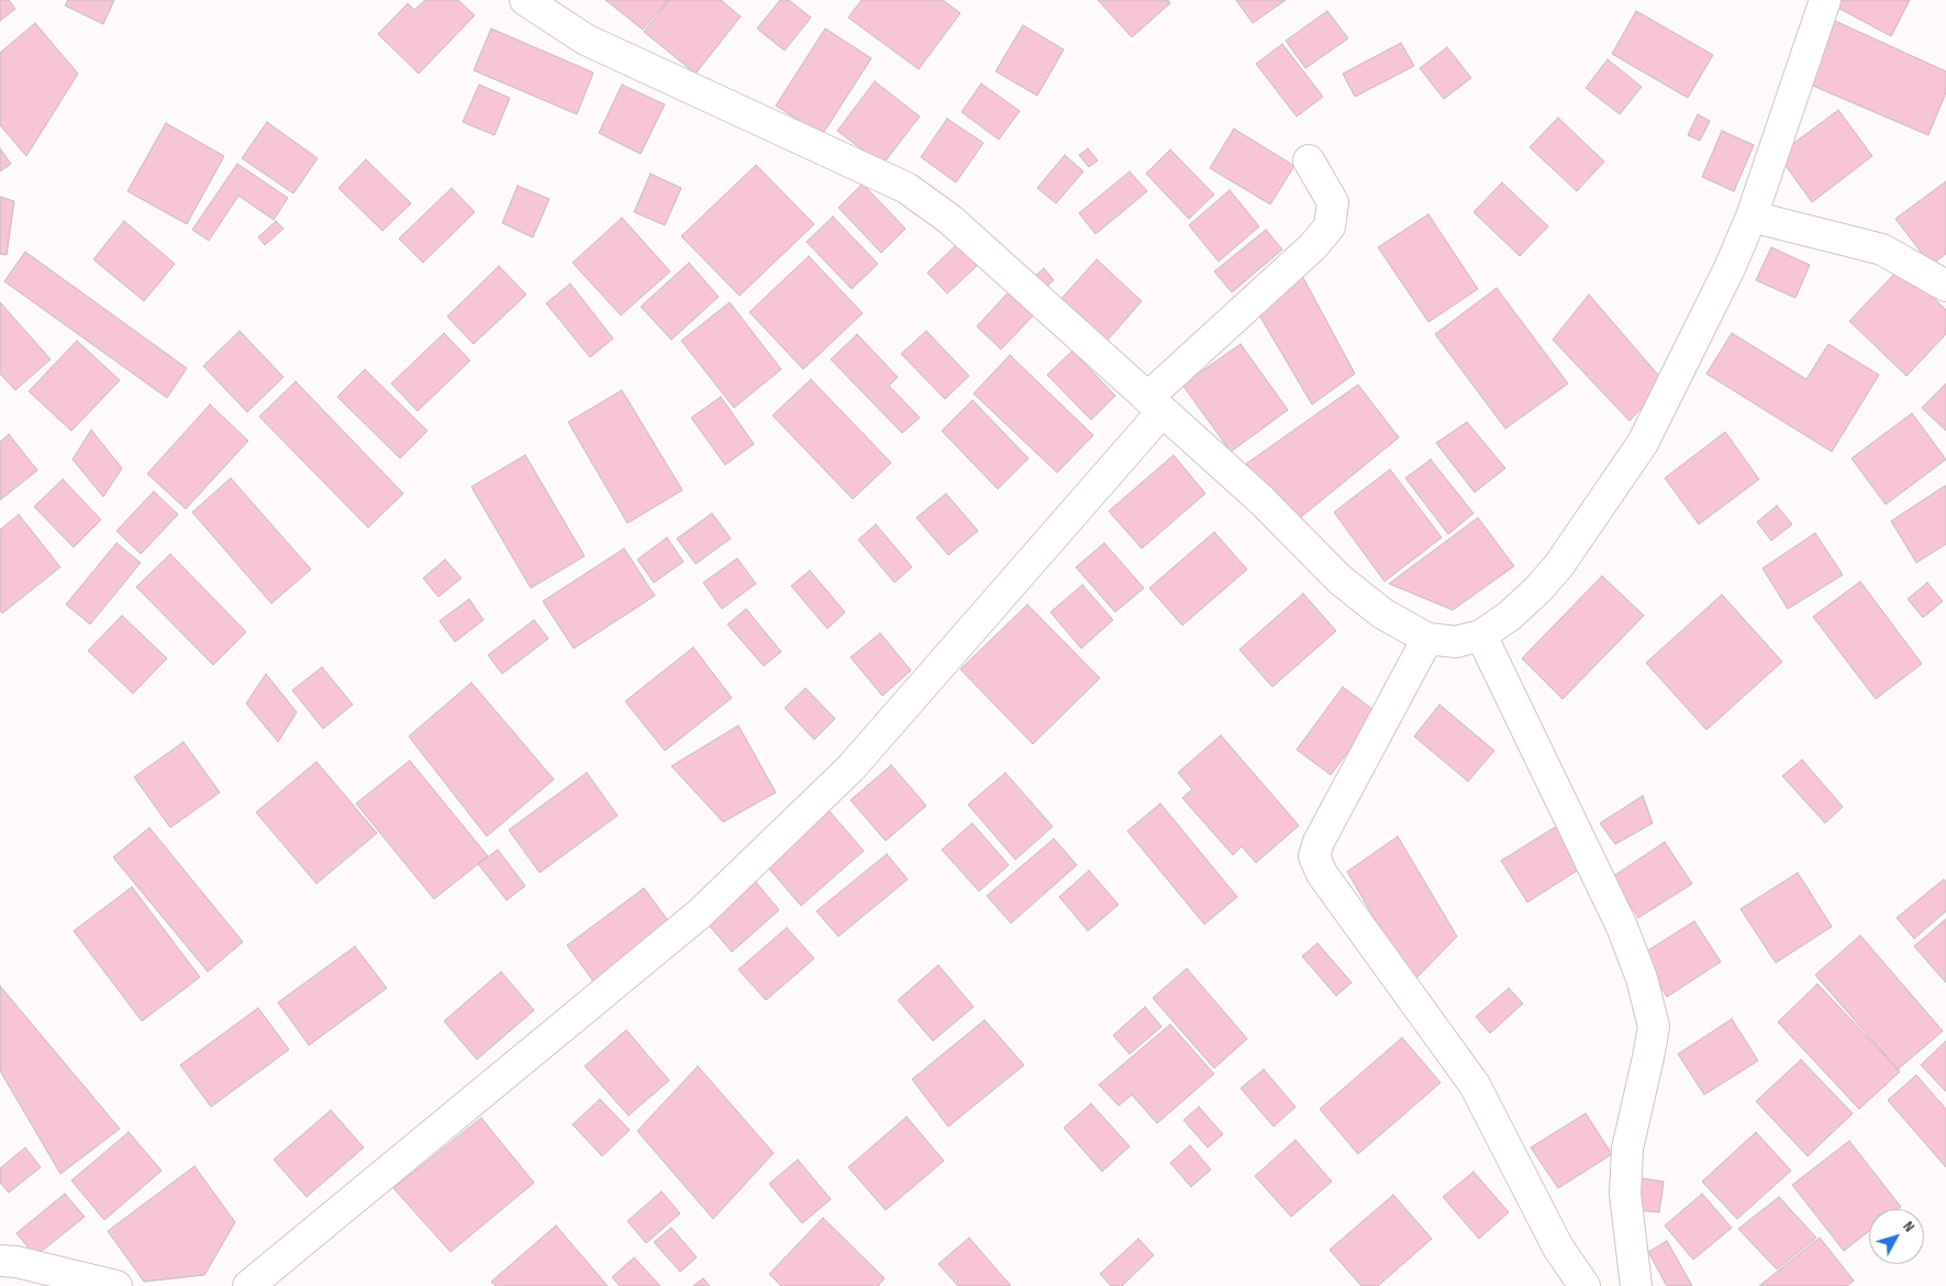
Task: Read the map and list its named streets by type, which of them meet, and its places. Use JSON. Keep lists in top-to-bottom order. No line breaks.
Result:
{"north":"top right"}
